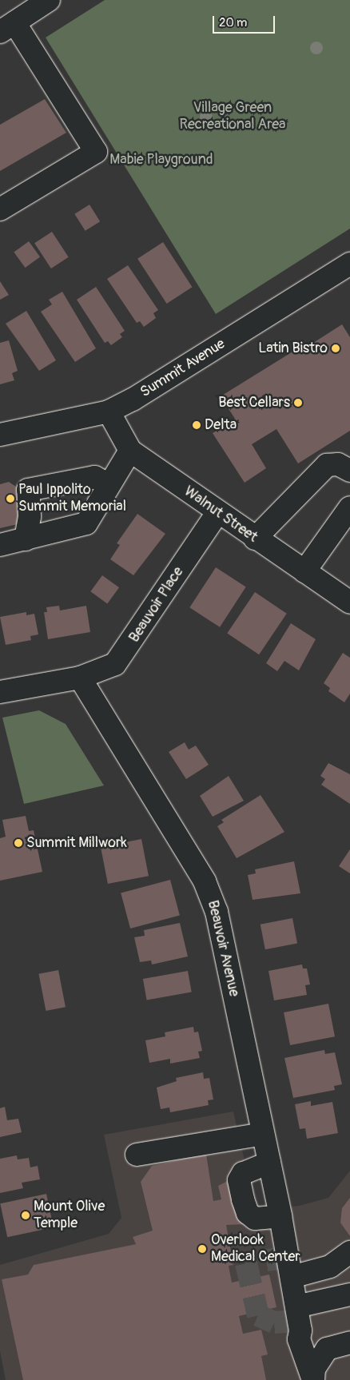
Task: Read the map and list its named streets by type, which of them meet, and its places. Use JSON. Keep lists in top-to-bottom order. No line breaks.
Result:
{"streets":{"street":["Summit Avenue","Walnut Street","Beauvoir Place","Beauvoir Avenue"]},"crossings":[["Summit Avenue","Walnut Street"],["Walnut Street","Beauvoir Place"],["Beauvoir Place","Beauvoir Avenue"]],"parks":["Village Green Recreational Area","Mabie Playground"],"places":["Latin Bistro","Best Cellars","Delta","Paul Ippolito Summit Memorial","Summit Millwork","Mount Olive Temple","Overlook Medical Center"],"scale_bar":"20 m"}
